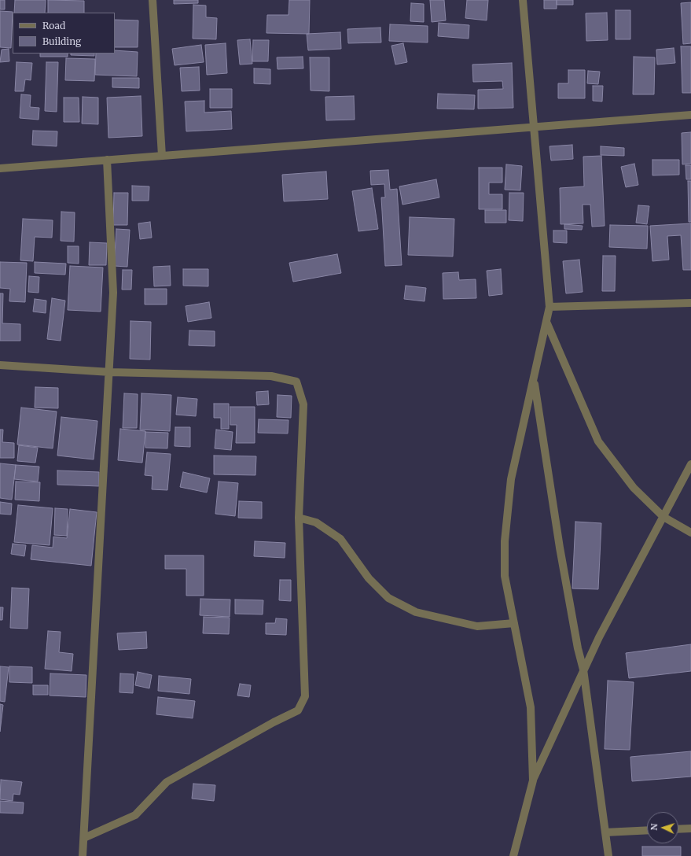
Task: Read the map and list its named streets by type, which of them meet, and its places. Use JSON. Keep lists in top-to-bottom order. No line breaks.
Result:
{"legend":["Road","Building"],"north":"left"}
